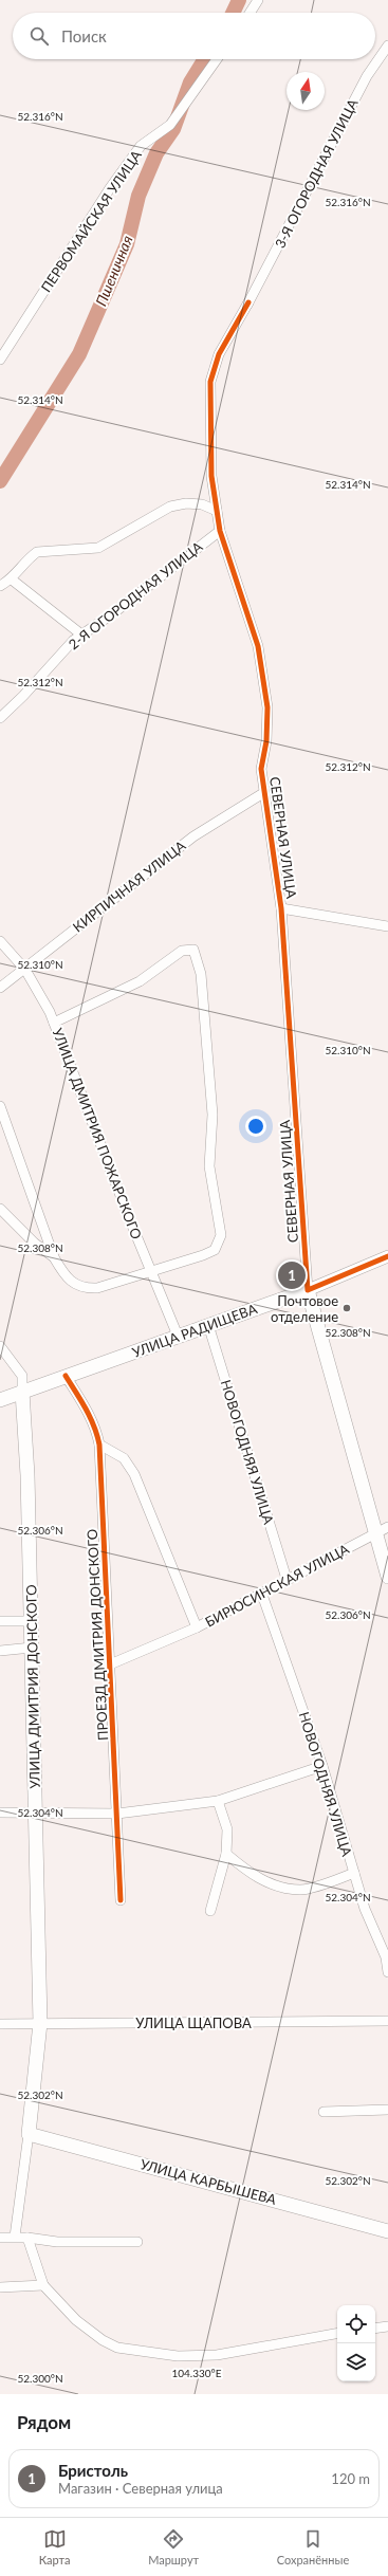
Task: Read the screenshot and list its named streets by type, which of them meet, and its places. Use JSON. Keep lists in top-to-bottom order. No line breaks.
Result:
{"streets":{"main road":["СЕВЕРНАЯ УЛИЦА","УЛИЦА РАДИЩЕВА","УЛИЦА ДМИТРИЯ ДОНСКОГО","УЛИЦА КАРБЫШЕВА"],"street":["3-Я ОГОРОДНАЯ УЛИЦА","ПЕРВОМАЙСКАЯ УЛИЦА","2-Я ОГОРОДНАЯ УЛИЦА","КИРПИЧНАЯ УЛИЦА","УЛИЦА ДМИТРИЯ ПОЖАРСКОГО","НОВОГОДНЯЯ УЛИЦА","БИРЮСИНСКАЯ УЛИЦА","ПРОЕЗД ДМИТРИЯ ДОНСКОГО","УЛИЦА ЩАПОВА"]},"crossings":[["3-Я ОГОРОДНАЯ УЛИЦА","СЕВЕРНАЯ УЛИЦА"],["2-Я ОГОРОДНАЯ УЛИЦА","СЕВЕРНАЯ УЛИЦА"],["СЕВЕРНАЯ УЛИЦА","КИРПИЧНАЯ УЛИЦА"],["СЕВЕРНАЯ УЛИЦА","УЛИЦА РАДИЩЕВА"],["СЕВЕРНАЯ УЛИЦА","БИРЮСИНСКАЯ УЛИЦА"],["КИРПИЧНАЯ УЛИЦА","УЛИЦА ДМИТРИЯ ПОЖАРСКОГО"],["УЛИЦА ДМИТРИЯ ПОЖАРСКОГО","УЛИЦА РАДИЩЕВА"],["УЛИЦА РАДИЩЕВА","НОВОГОДНЯЯ УЛИЦА"],["УЛИЦА РАДИЩЕВА","ПРОЕЗД ДМИТРИЯ ДОНСКОГО"],["УЛИЦА РАДИЩЕВА","УЛИЦА ДМИТРИЯ ДОНСКОГО"],["НОВОГОДНЯЯ УЛИЦА","БИРЮСИНСКАЯ УЛИЦА"],["БИРЮСИНСКАЯ УЛИЦА","ПРОЕЗД ДМИТРИЯ ДОНСКОГО"],["УЛИЦА ДМИТРИЯ ДОНСКОГО","УЛИЦА ЩАПОВА"],["УЛИЦА ДМИТРИЯ ДОНСКОГО","УЛИЦА КАРБЫШЕВА"]],"water":["Пшеничная"],"places":["Почтовое отделение"],"north":"top","page":{"search":"Поиск","pins":"1","heading":"Рядом","list":[{"mark":"1","name":"Бристоль","note":"Магазин · Северная улица","value":"120 m"}],"nav":["Карта","Маршрут","Сохранённые"]},"coordinates":["52.316°N","52.314°N","52.312°N","52.310°N","52.308°N","52.306°N","52.304°N","52.302°N","104.330°E","52.300°N"]}
